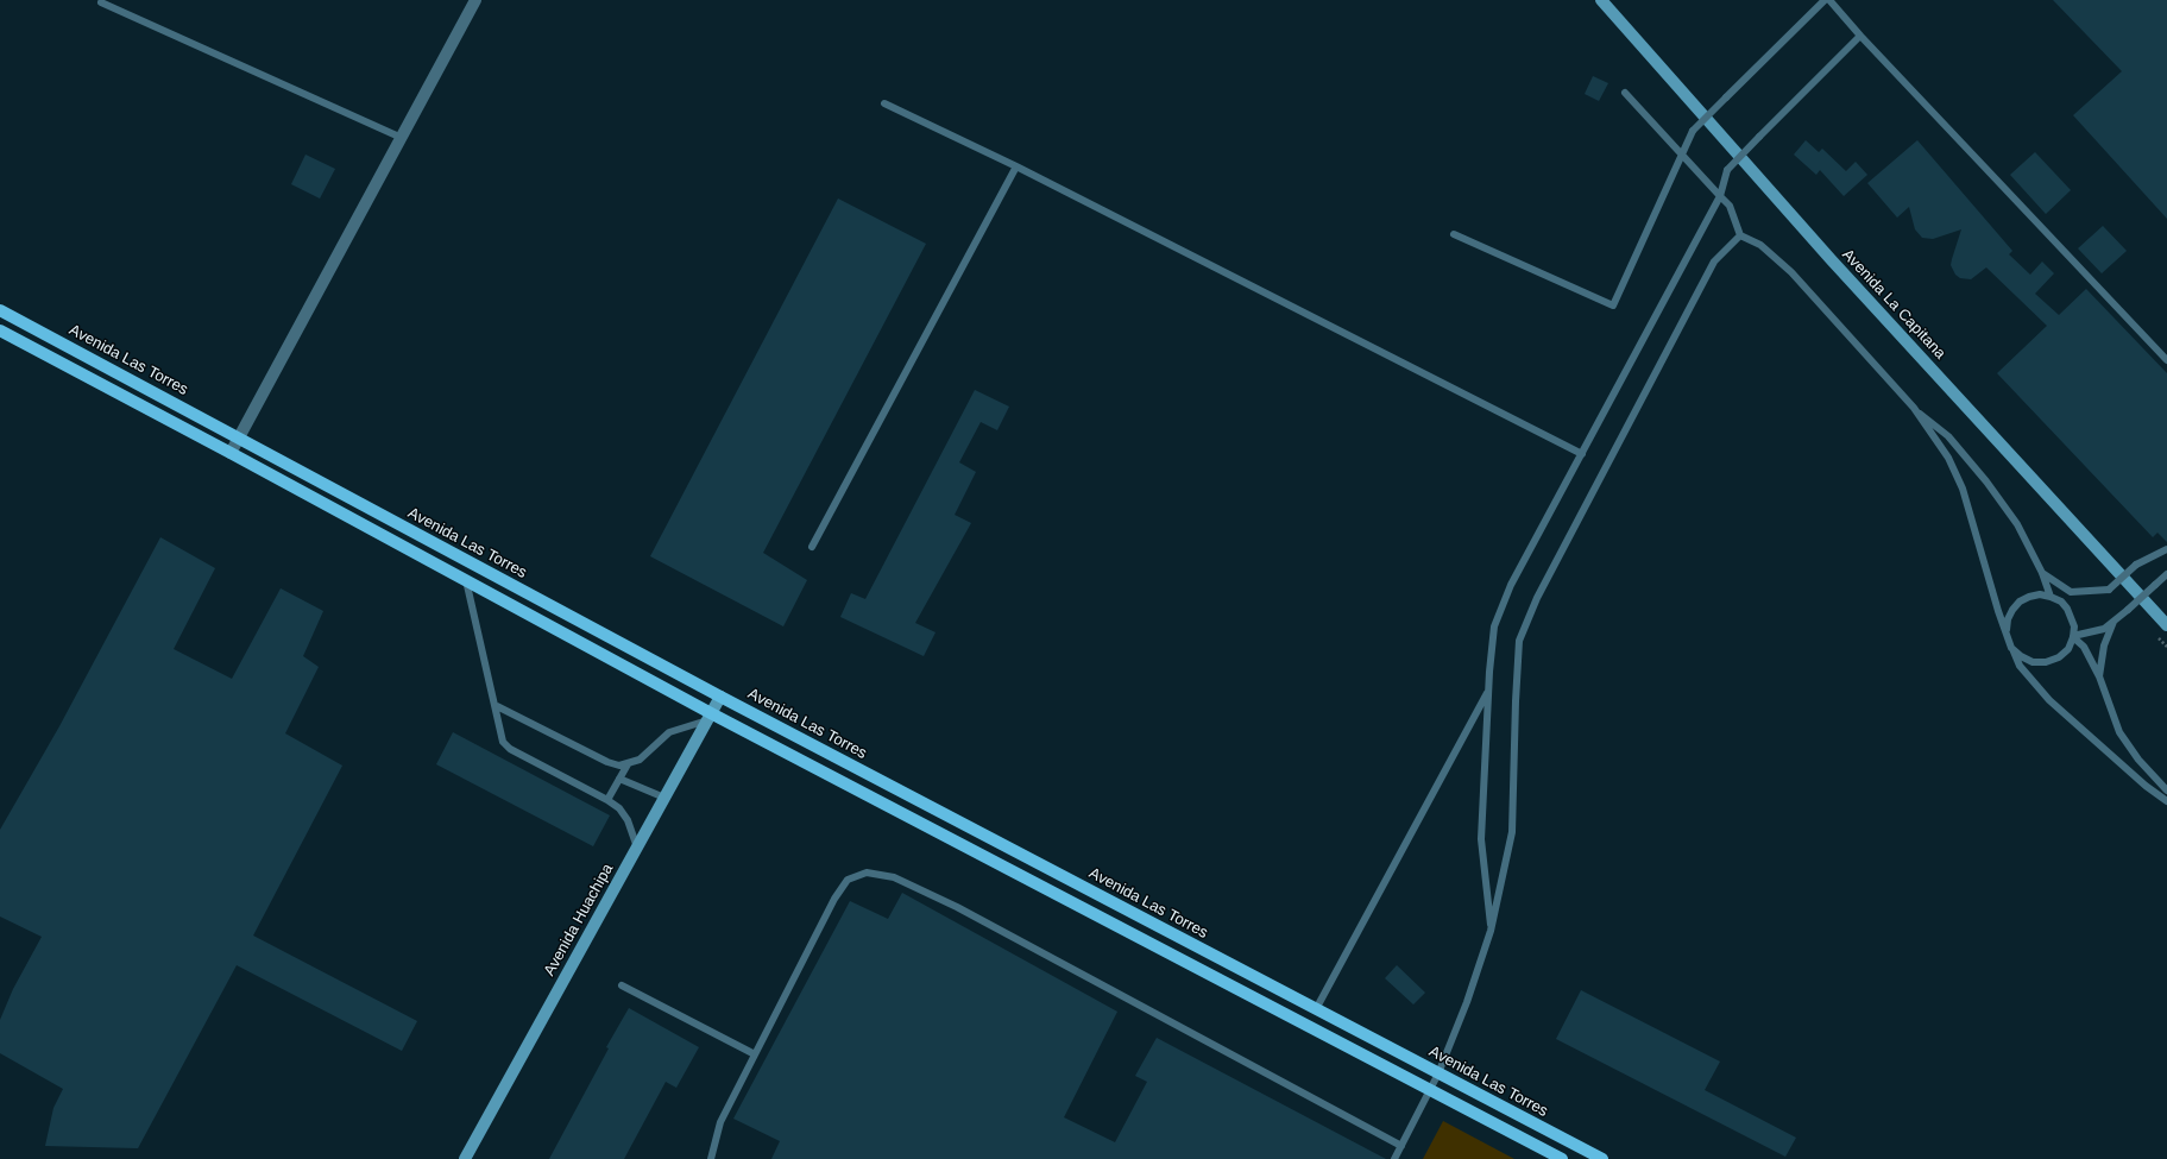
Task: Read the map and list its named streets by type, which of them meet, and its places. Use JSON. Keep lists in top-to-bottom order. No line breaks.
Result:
{"streets":{"main road":["Avenida Las Torres"],"street":["Avenida La Capitana","Avenida Huachipa"]},"crossings":[["Avenida Las Torres","Avenida Huachipa"]]}
